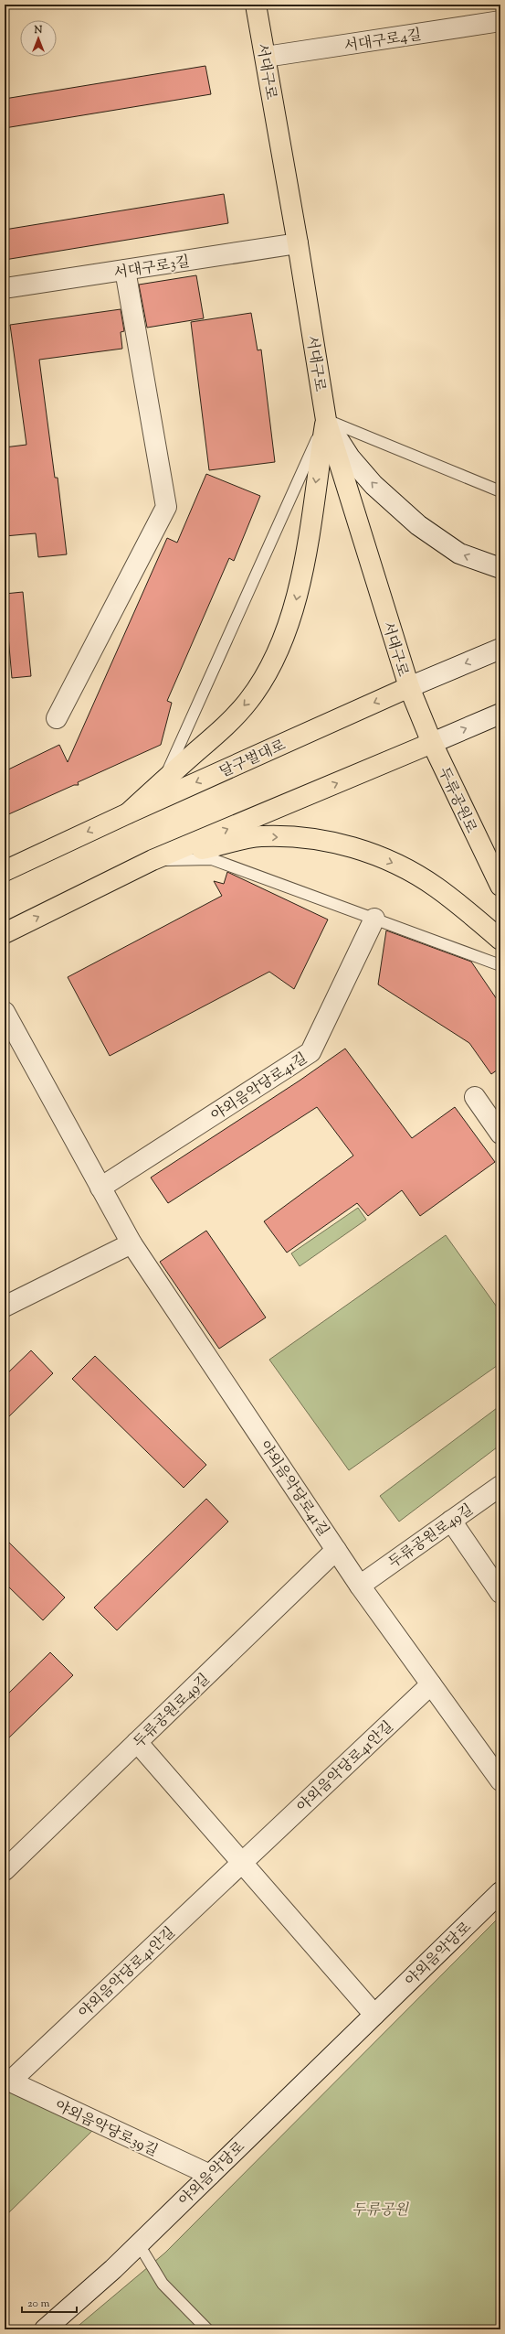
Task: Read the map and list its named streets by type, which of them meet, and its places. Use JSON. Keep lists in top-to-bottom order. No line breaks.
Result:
{"streets":{"main road":["서대구로","달구벌대로","두류공원로"],"street":["서대구로4길","서대구로3길","야외음악당로41길","두류공원로49길","야외음악당로41안길","야외음악당로","야외음악당로39길"]},"crossings":[["서대구로4길","서대구로"],["서대구로","서대구로3길"],["서대구로","달구벌대로"],["서대구로","두류공원로"],["야외음악당로41길","두류공원로49길"],["야외음악당로41길","야외음악당로41안길"],["야외음악당로41안길","야외음악당로39길"],["야외음악당로","야외음악당로39길"]],"one_way":["달구벌대로"],"parks":["두류공원"],"scale_bar":"20 m","north":"top"}
